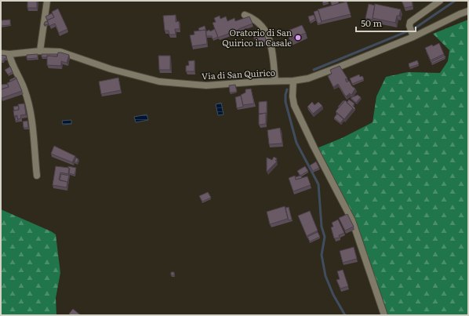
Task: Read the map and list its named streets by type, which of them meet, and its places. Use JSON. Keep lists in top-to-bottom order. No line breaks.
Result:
{"streets":{"street":["Via di San Quirico"]},"places":["Oratorio di San Quirico in Casale"],"scale_bar":"50 m"}
